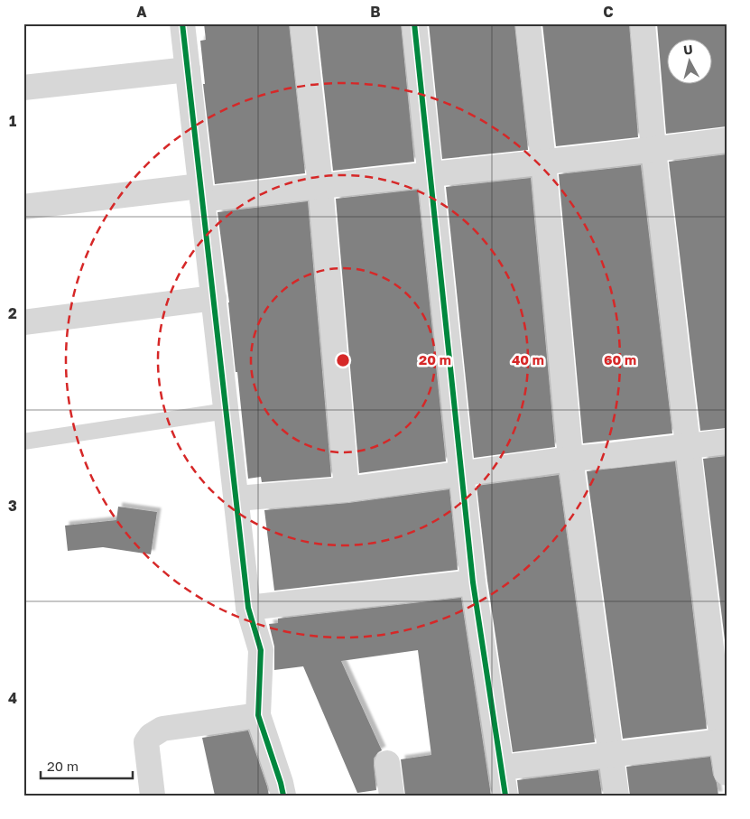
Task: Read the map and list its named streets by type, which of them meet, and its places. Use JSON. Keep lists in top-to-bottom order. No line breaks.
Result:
{"scale_bar":"20 m","north":"top","grid":{"columns":["A","B","C"],"rows":["1","2","3","4"]},"rings":["20 m","40 m","60 m"]}
